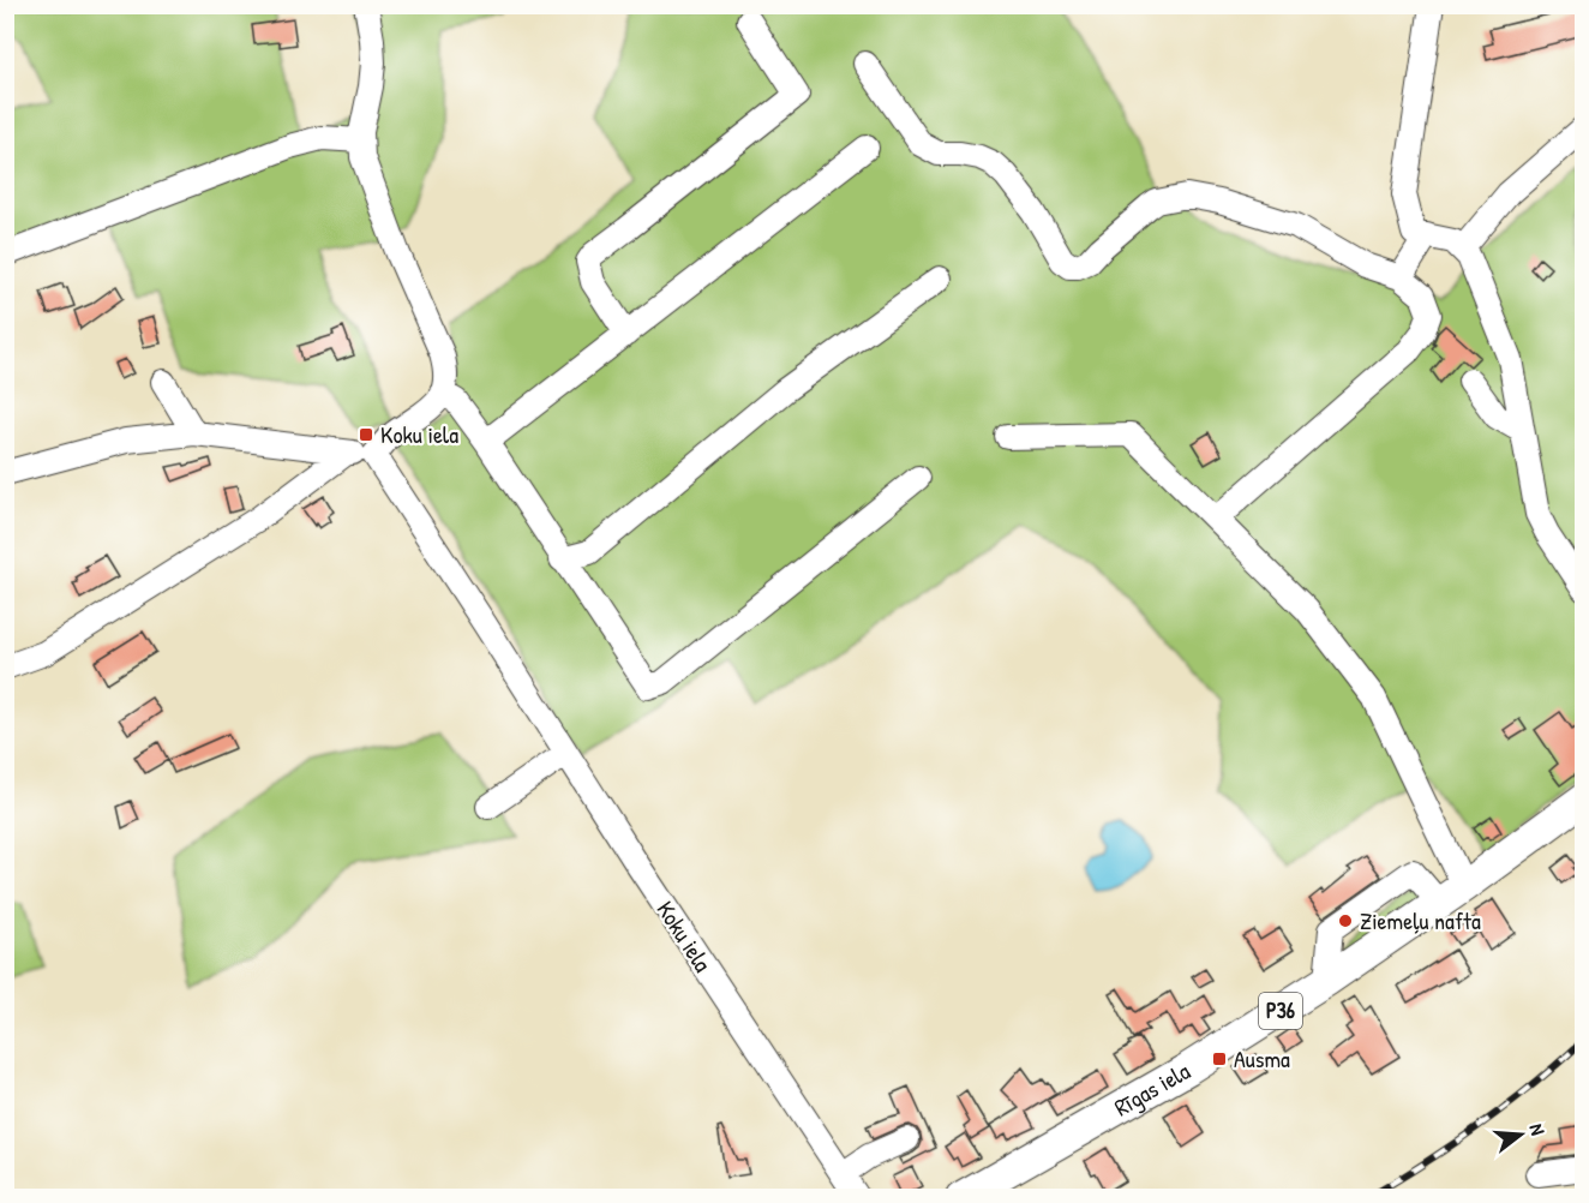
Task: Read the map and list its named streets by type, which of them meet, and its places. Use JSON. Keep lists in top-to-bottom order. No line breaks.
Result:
{"streets":{"main road":["P36","Rīgas iela"],"street":["Koku iela"]},"places":{"transit":["Koku iela","Ausma"],"other":["Ziemeļu nafta"]},"north":"right"}
